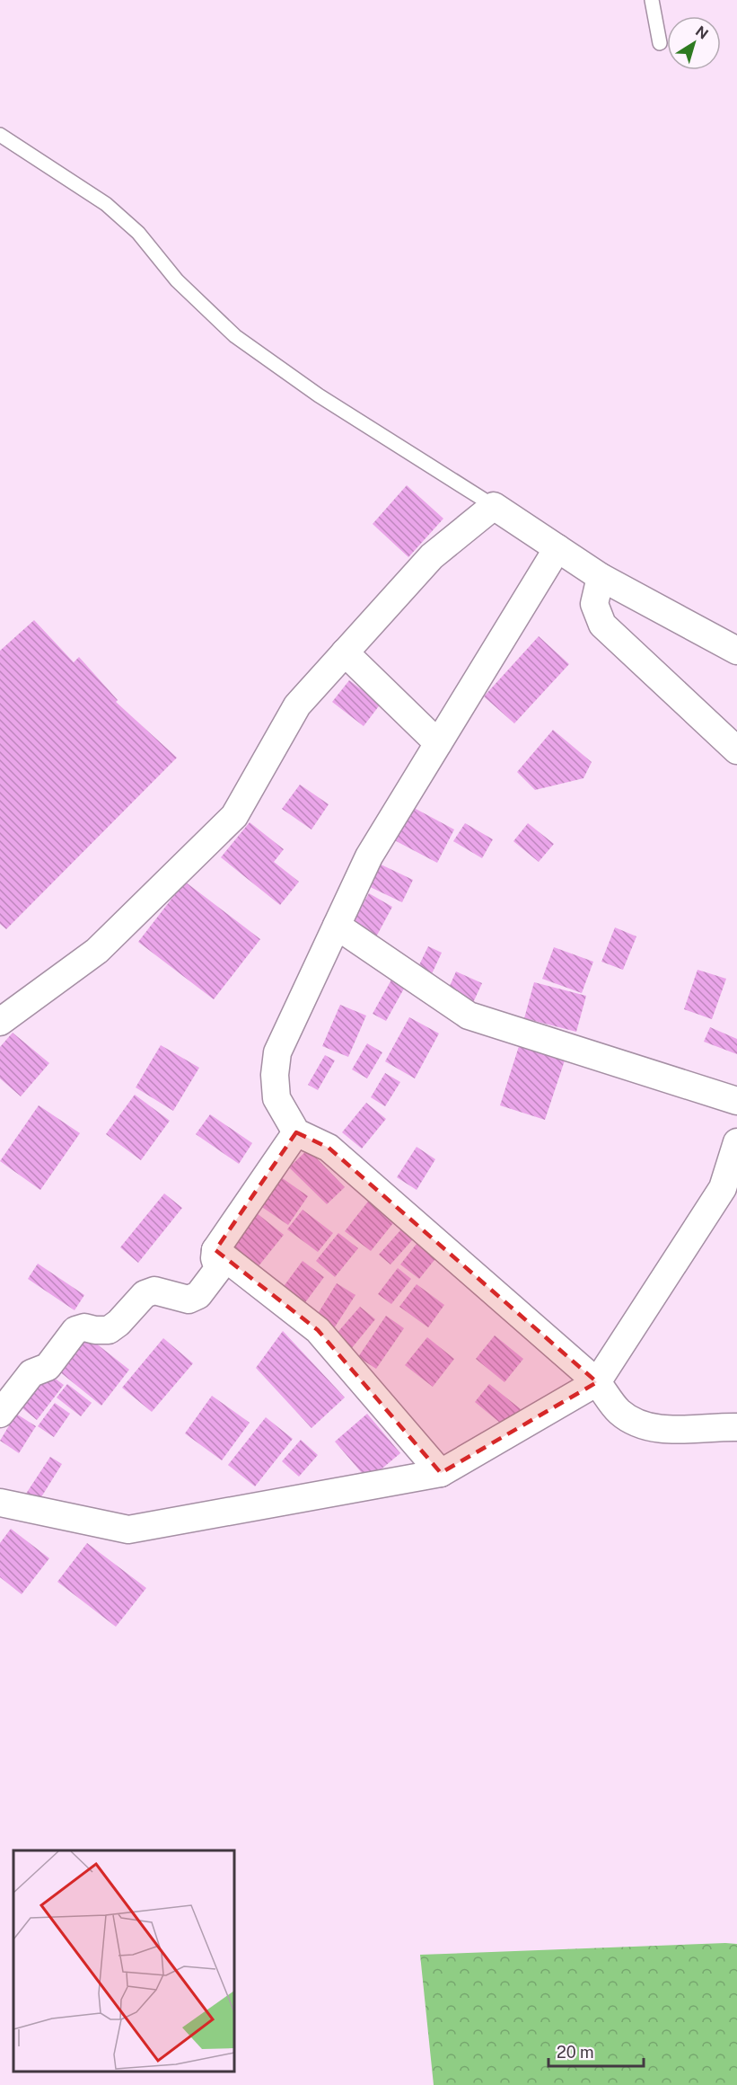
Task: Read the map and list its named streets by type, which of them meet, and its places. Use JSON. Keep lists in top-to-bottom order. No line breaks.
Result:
{"scale_bar":"20 m","north":"top right"}
